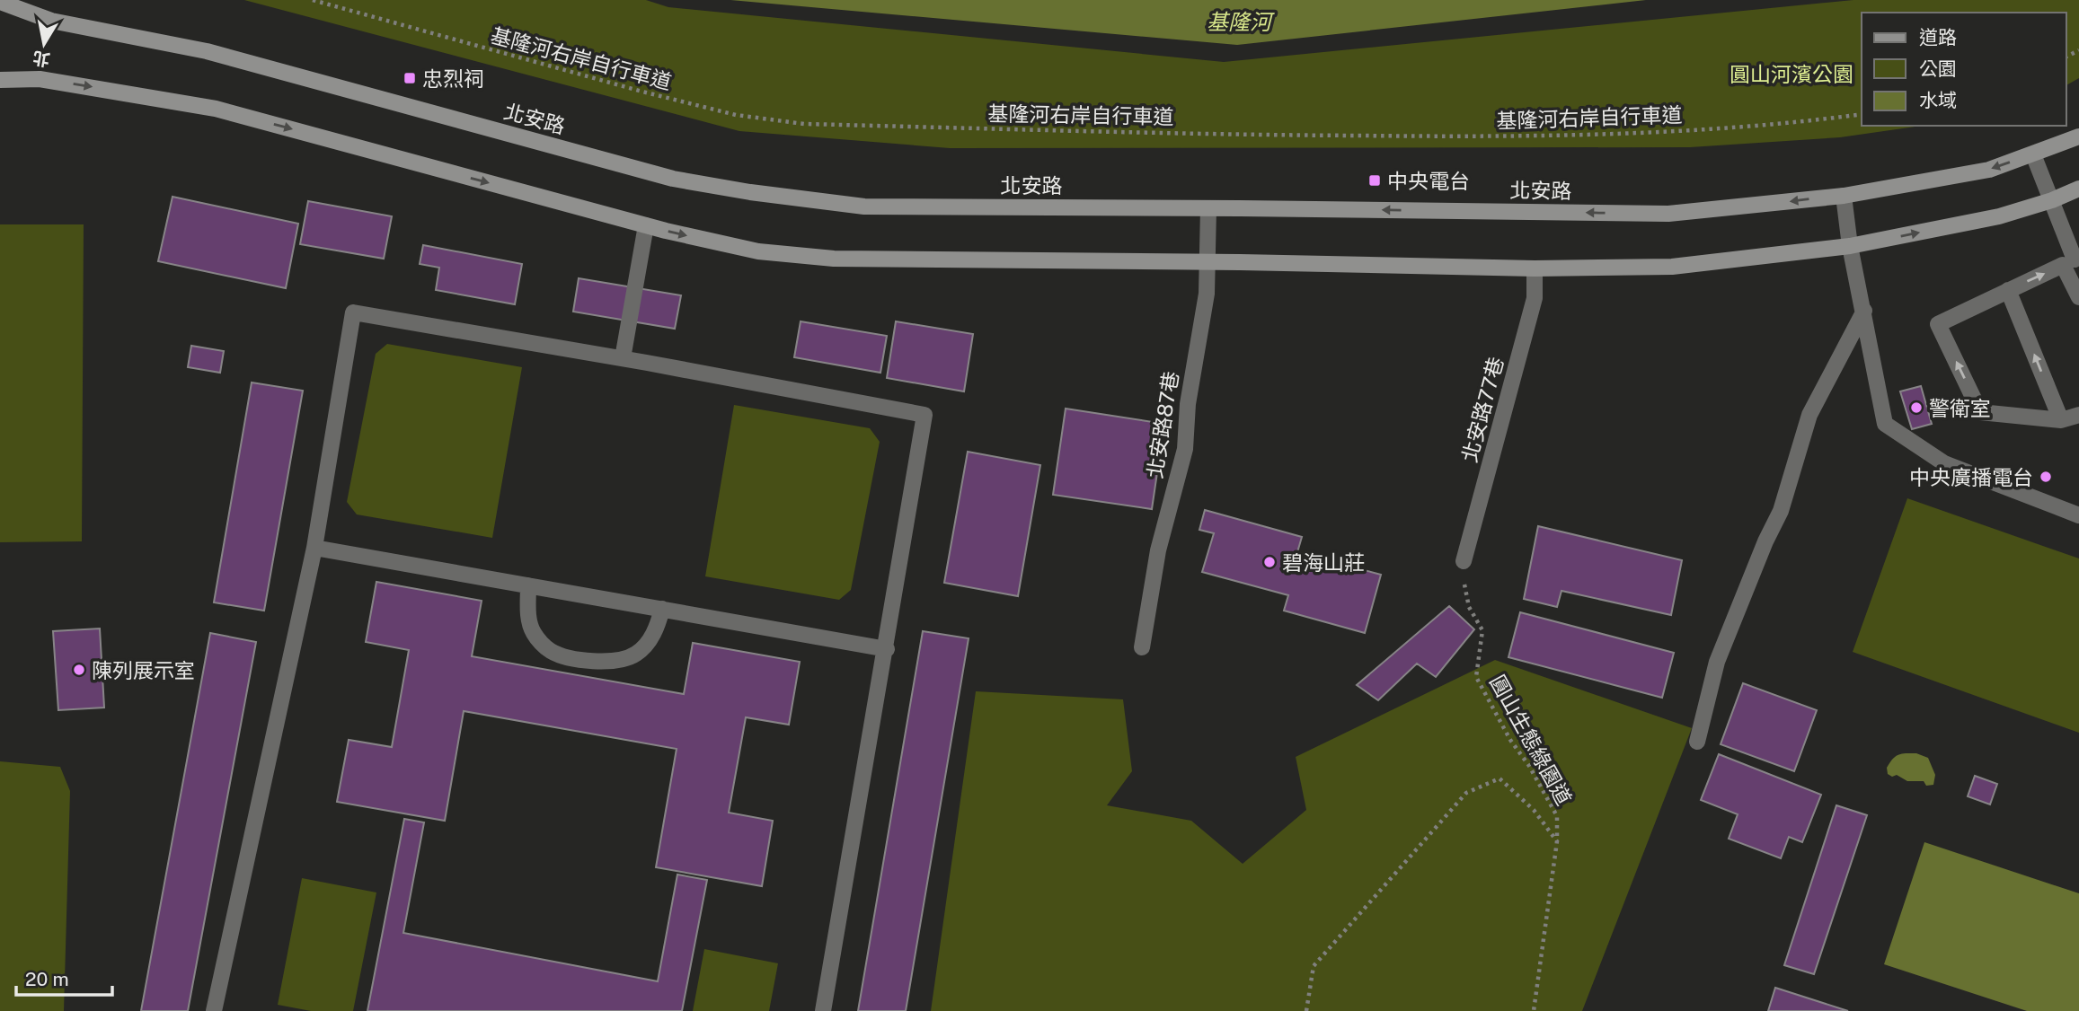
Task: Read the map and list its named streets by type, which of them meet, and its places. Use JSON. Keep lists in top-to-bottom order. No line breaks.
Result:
{"streets":{"main road":["北安路"],"lane":["北安路77巷","北安路87巷"],"path":["基隆河右岸自行車道","圓山生態綠園道"]},"crossings":[["北安路","北安路87巷"],["北安路77巷","圓山生態綠園道"]],"water":["基隆河"],"parks":["圓山河濱公園"],"places":{"transit":["忠烈祠","中央電台"],"other":["警衛室","中央廣播電台","碧海山莊","陳列展示室"]},"legend":["道路","公園","水域"],"scale_bar":"20 m","north":"bottom"}
